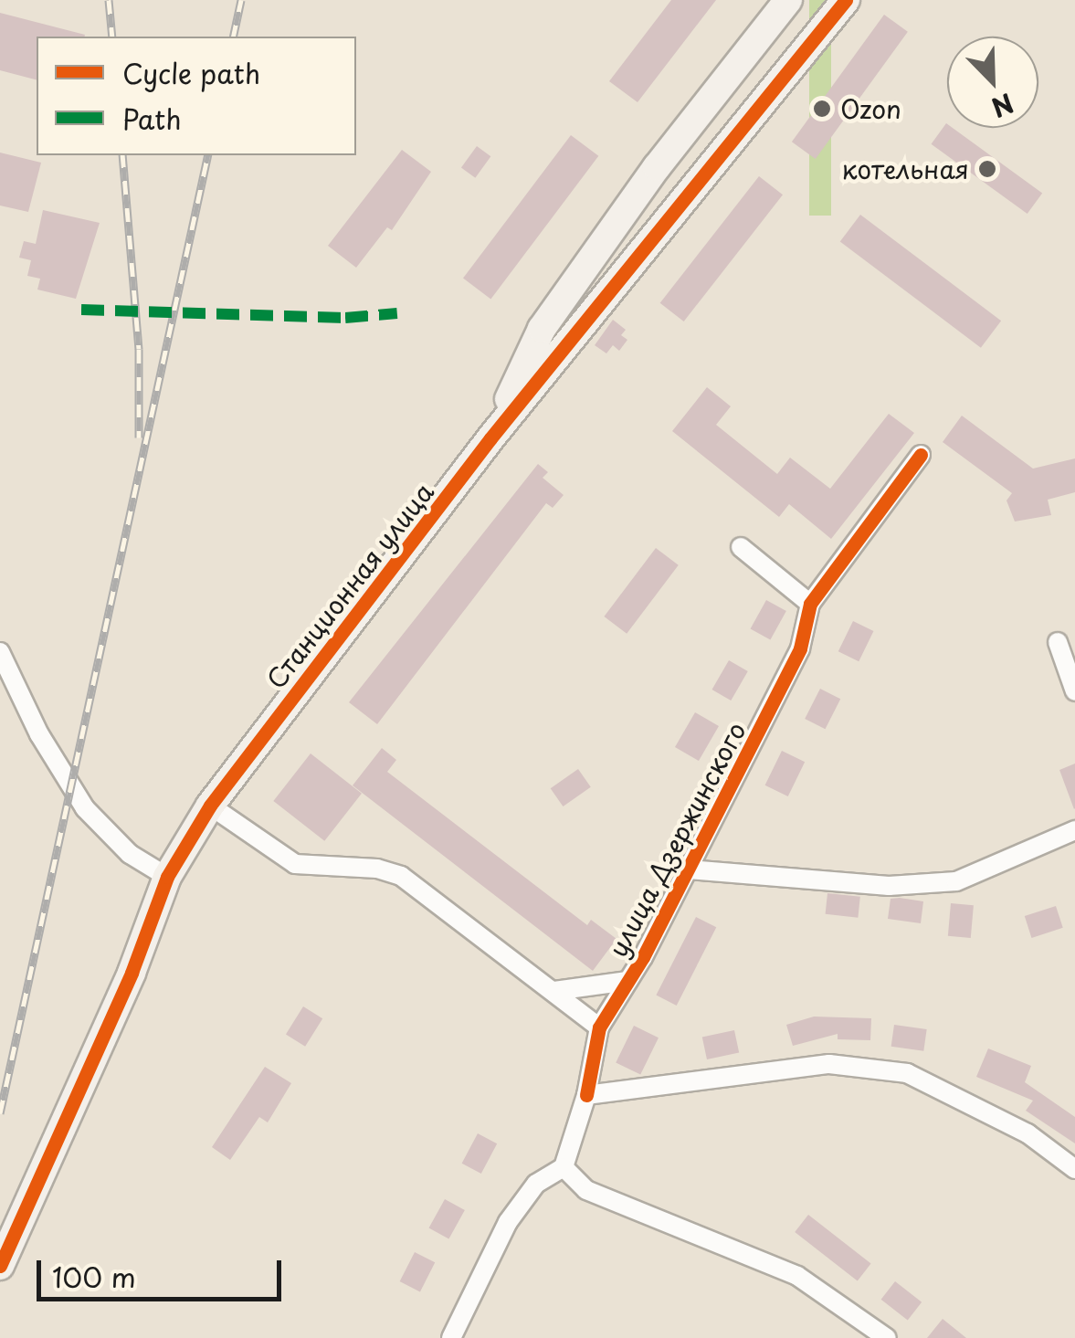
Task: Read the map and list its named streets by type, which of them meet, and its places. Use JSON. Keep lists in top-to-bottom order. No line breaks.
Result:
{"streets":{"street":["Станционная улица","улица Дзержинского"]},"places":["Ozon","котельная"],"legend":["Cycle path","Path"],"scale_bar":"100 m","north":"bottom right"}
